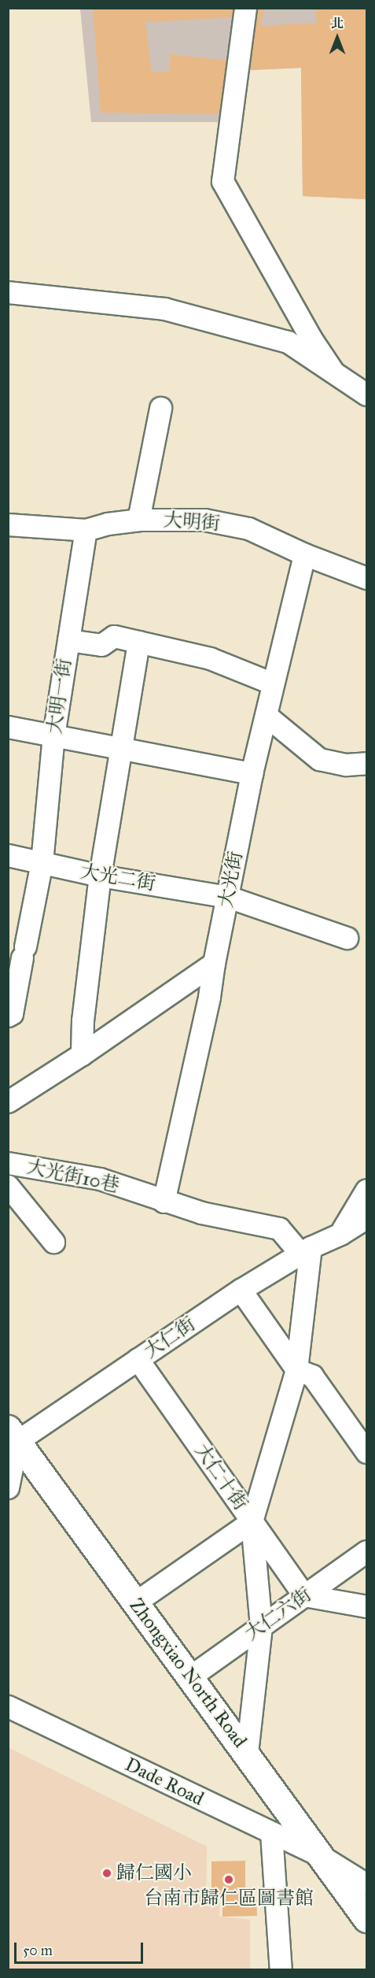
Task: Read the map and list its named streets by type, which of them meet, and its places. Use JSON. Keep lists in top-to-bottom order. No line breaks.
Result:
{"streets":{"main road":["Zhongxiao North Road"],"street":["大明街","大明一街","大光二街","大光街","大光街10巷","大仁街","大仁十街","大仁六街","Dade Road"]},"crossings":[["大明街","大明一街"],["大明街","大光街"],["大明一街","大光二街"],["大光二街","大光街"],["大光街","大光街10巷"],["大光街10巷","大仁街"],["大仁街","大仁十街"],["大仁街","Zhongxiao North Road"],["大仁十街","大仁六街"],["大仁六街","Zhongxiao North Road"],["Zhongxiao North Road","Dade Road"]],"places":["歸仁國小","台南市歸仁區圖書館"],"scale_bar":"50 m","north":"top"}
